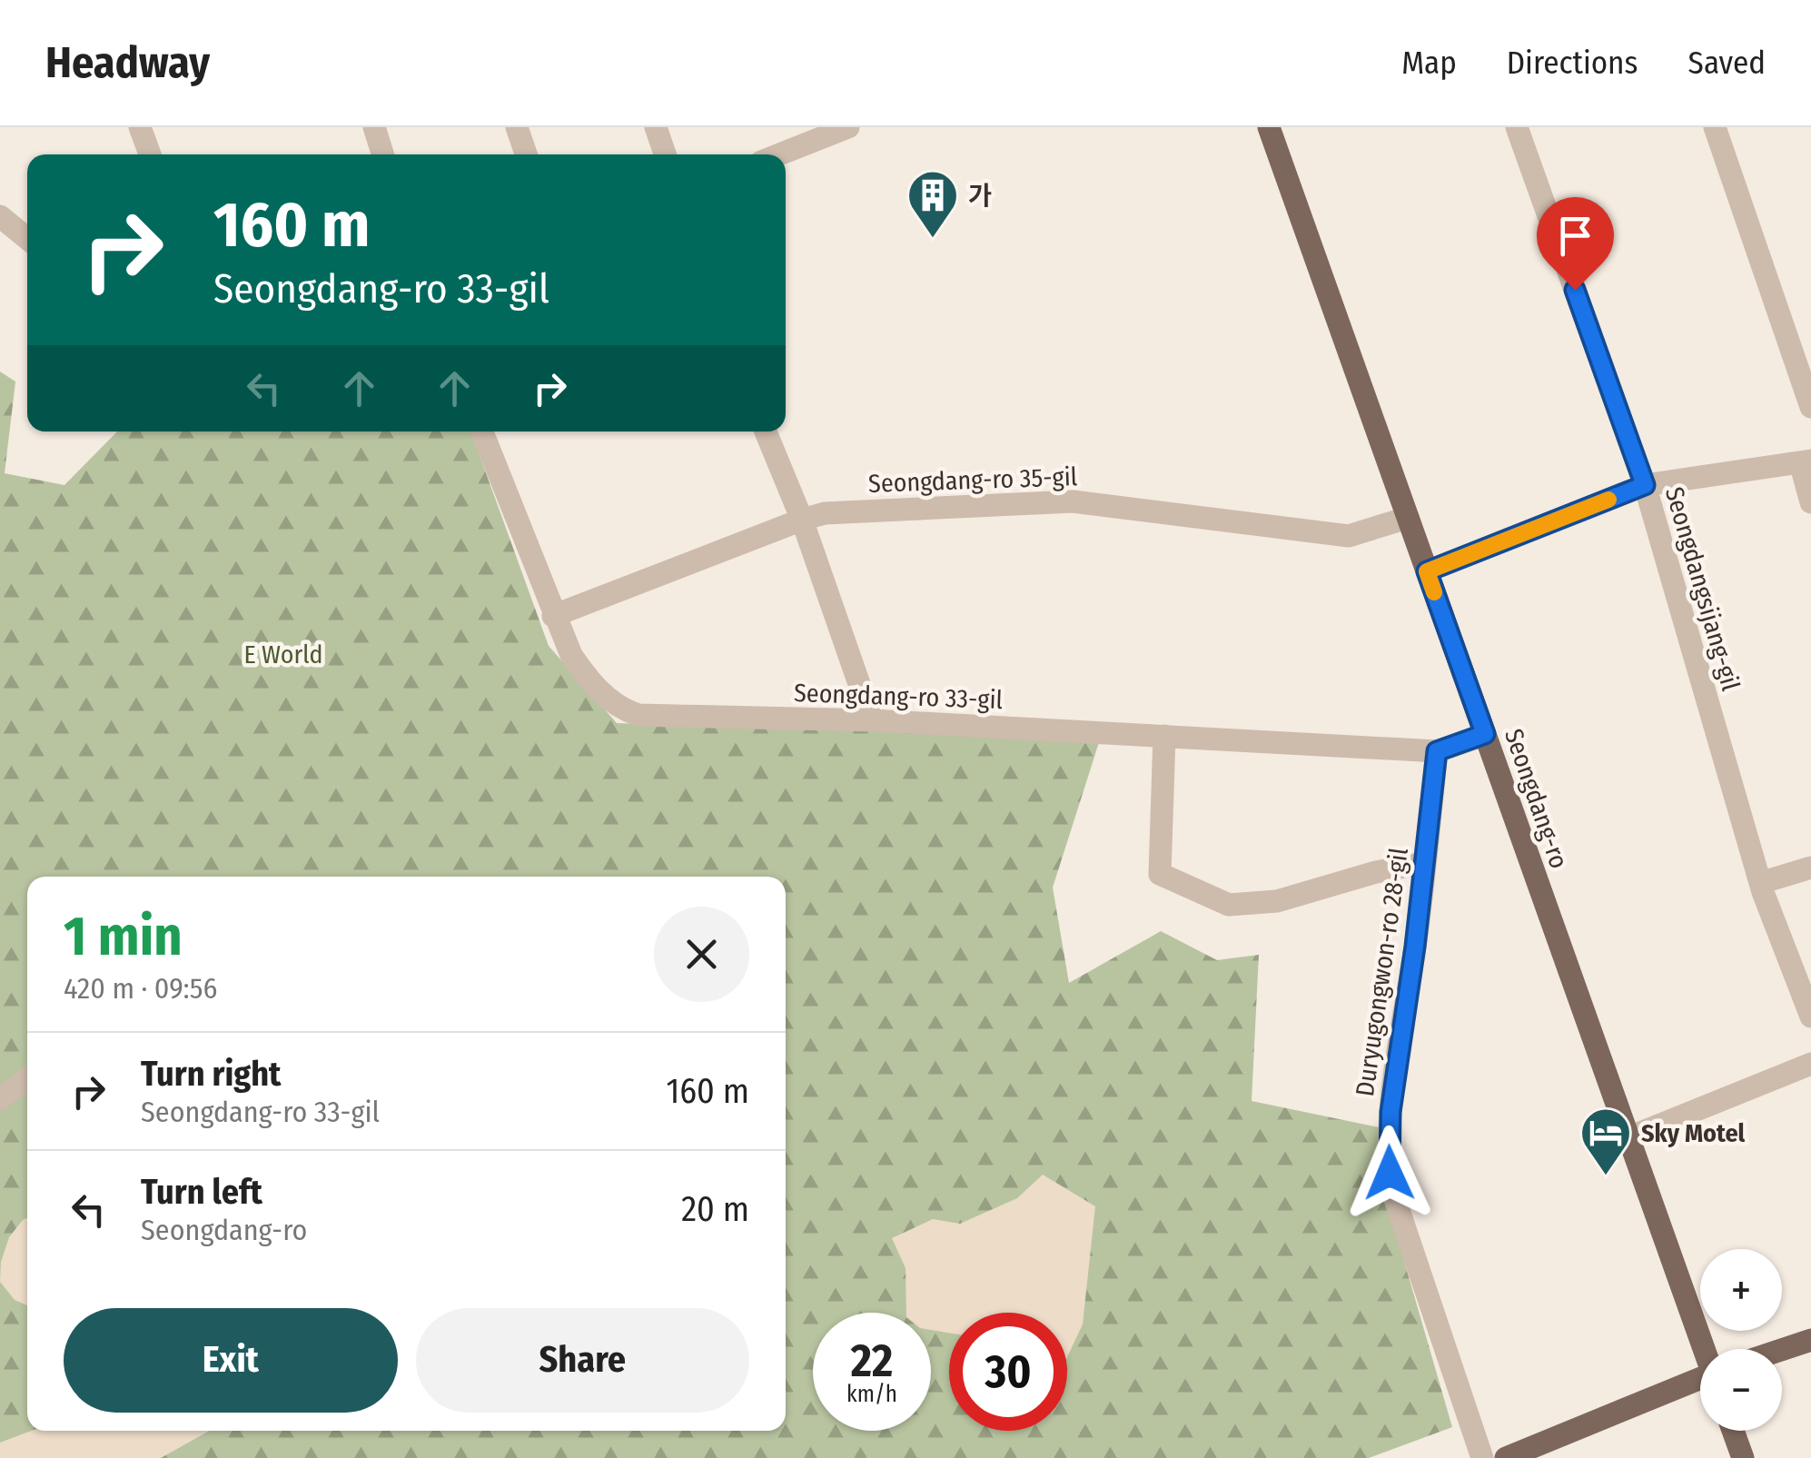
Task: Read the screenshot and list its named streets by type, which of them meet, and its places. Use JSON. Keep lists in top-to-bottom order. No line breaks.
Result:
{"streets":{"main road":["Seongdang-ro"],"street":["Seongdang-ro 35-gil","Seongdangsijang-gil","Seongdang-ro 33-gil","Duryugongwon-ro 28-gil"]},"crossings":[["Seongdang-ro 35-gil","Seongdang-ro 33-gil"],["Seongdang-ro 35-gil","Seongdang-ro"],["Seongdang-ro 33-gil","Seongdang-ro"],["Seongdang-ro 33-gil","Duryugongwon-ro 28-gil"]],"parks":["E World"],"places":{"building":["가"],"hotel":["Sky Motel"]},"page":{"header":"Headway","nav":["Map","Directions","Saved"],"turn":["160 m","Seongdang-ro 33-gil"],"heading":["1 min","420 m · 09:56"],"list":[{"name":"Turn right","note":"Seongdang-ro 33-gil","value":"160 m"},{"name":"Turn left","note":"Seongdang-ro","value":"20 m"}],"map_buttons":["+","−"],"buttons":["Exit","Share"],"speed":"22 km/h","limit":"30"}}
